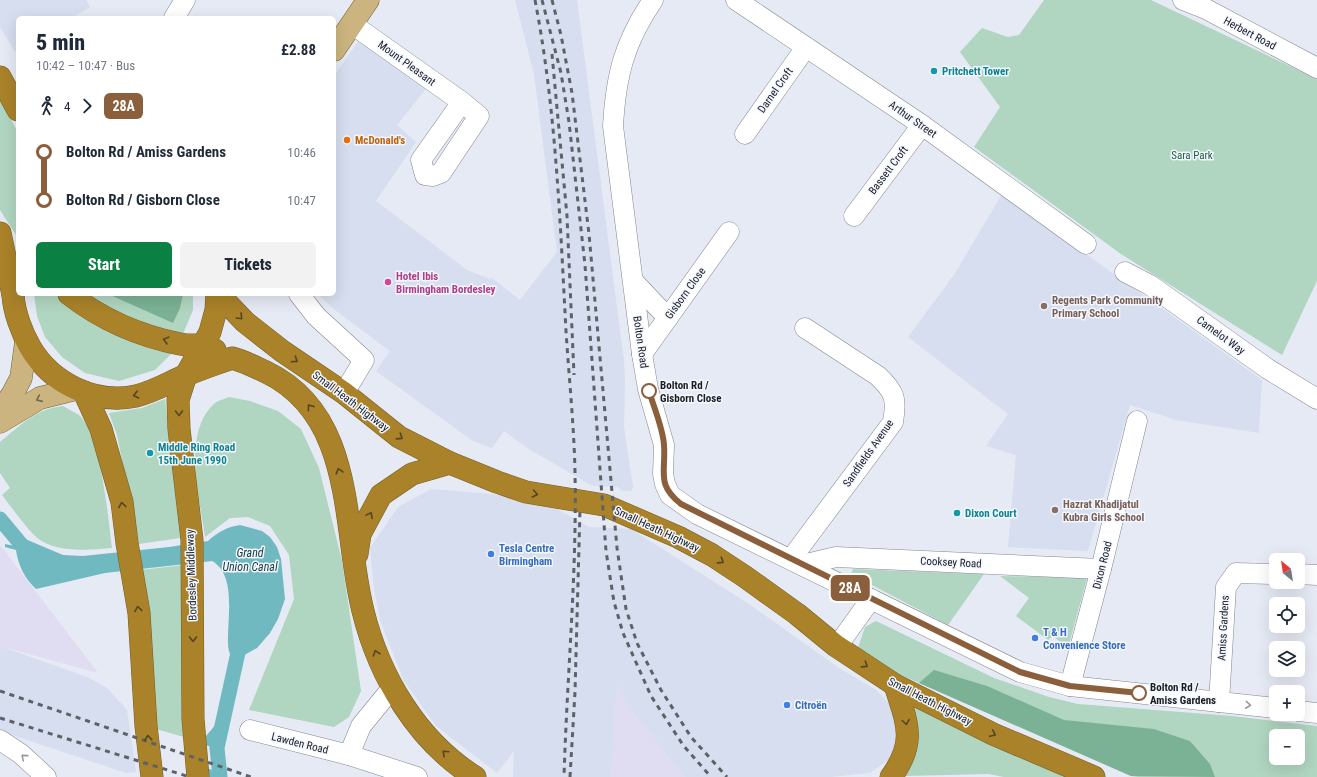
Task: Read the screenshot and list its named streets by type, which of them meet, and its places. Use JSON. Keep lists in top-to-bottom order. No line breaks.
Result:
{"streets":{"highway":["Small Heath Highway","Bordesley Middleway"],"street":["Herbert Road","Mount Pleasant","Darnel Croft","Arthur Street","Bassett Croft","Gisborn Close","Camelot Way","Bolton Road","Sandfields Avenue","Cooksey Road","Dixon Road","Amiss Gardens","Lawden Road"]},"crossings":[["Darnel Croft","Arthur Street"],["Arthur Street","Bassett Croft"],["Gisborn Close","Bolton Road"],["Bolton Road","Sandfields Avenue"],["Bolton Road","Cooksey Road"],["Bolton Road","Dixon Road"],["Bolton Road","Amiss Gardens"],["Sandfields Avenue","Cooksey Road"],["Cooksey Road","Dixon Road"]],"one_way":["Small Heath Highway"],"water":["Grand Union Canal"],"parks":["Sara Park"],"places":["Pritchett Tower","McDonald's","Hotel Ibis Birmingham Bordesley","Regents Park Community Primary School","Bolton Rd / Gisborn Close","Middle Ring Road 15th June 1990","Hazrat Khadijatul Kubra Girls School","Dixon Court","Tesla Centre Birmingham","T & H Convenience Store","Bolton Rd / Amiss Gardens","Citroën"],"lines":["bus line 28A"],"north":"top left","page":{"on_map":"28A","heading":["5 min","10:42 – 10:47 · Bus","£2.88"],"legs":["4","28A"],"list":[{"name":"Bolton Rd / Amiss Gardens","value":"10:46"},{"name":"Bolton Rd / Gisborn Close","value":"10:47"}],"buttons":["Start","Tickets"],"map_buttons":["+","−"]}}
